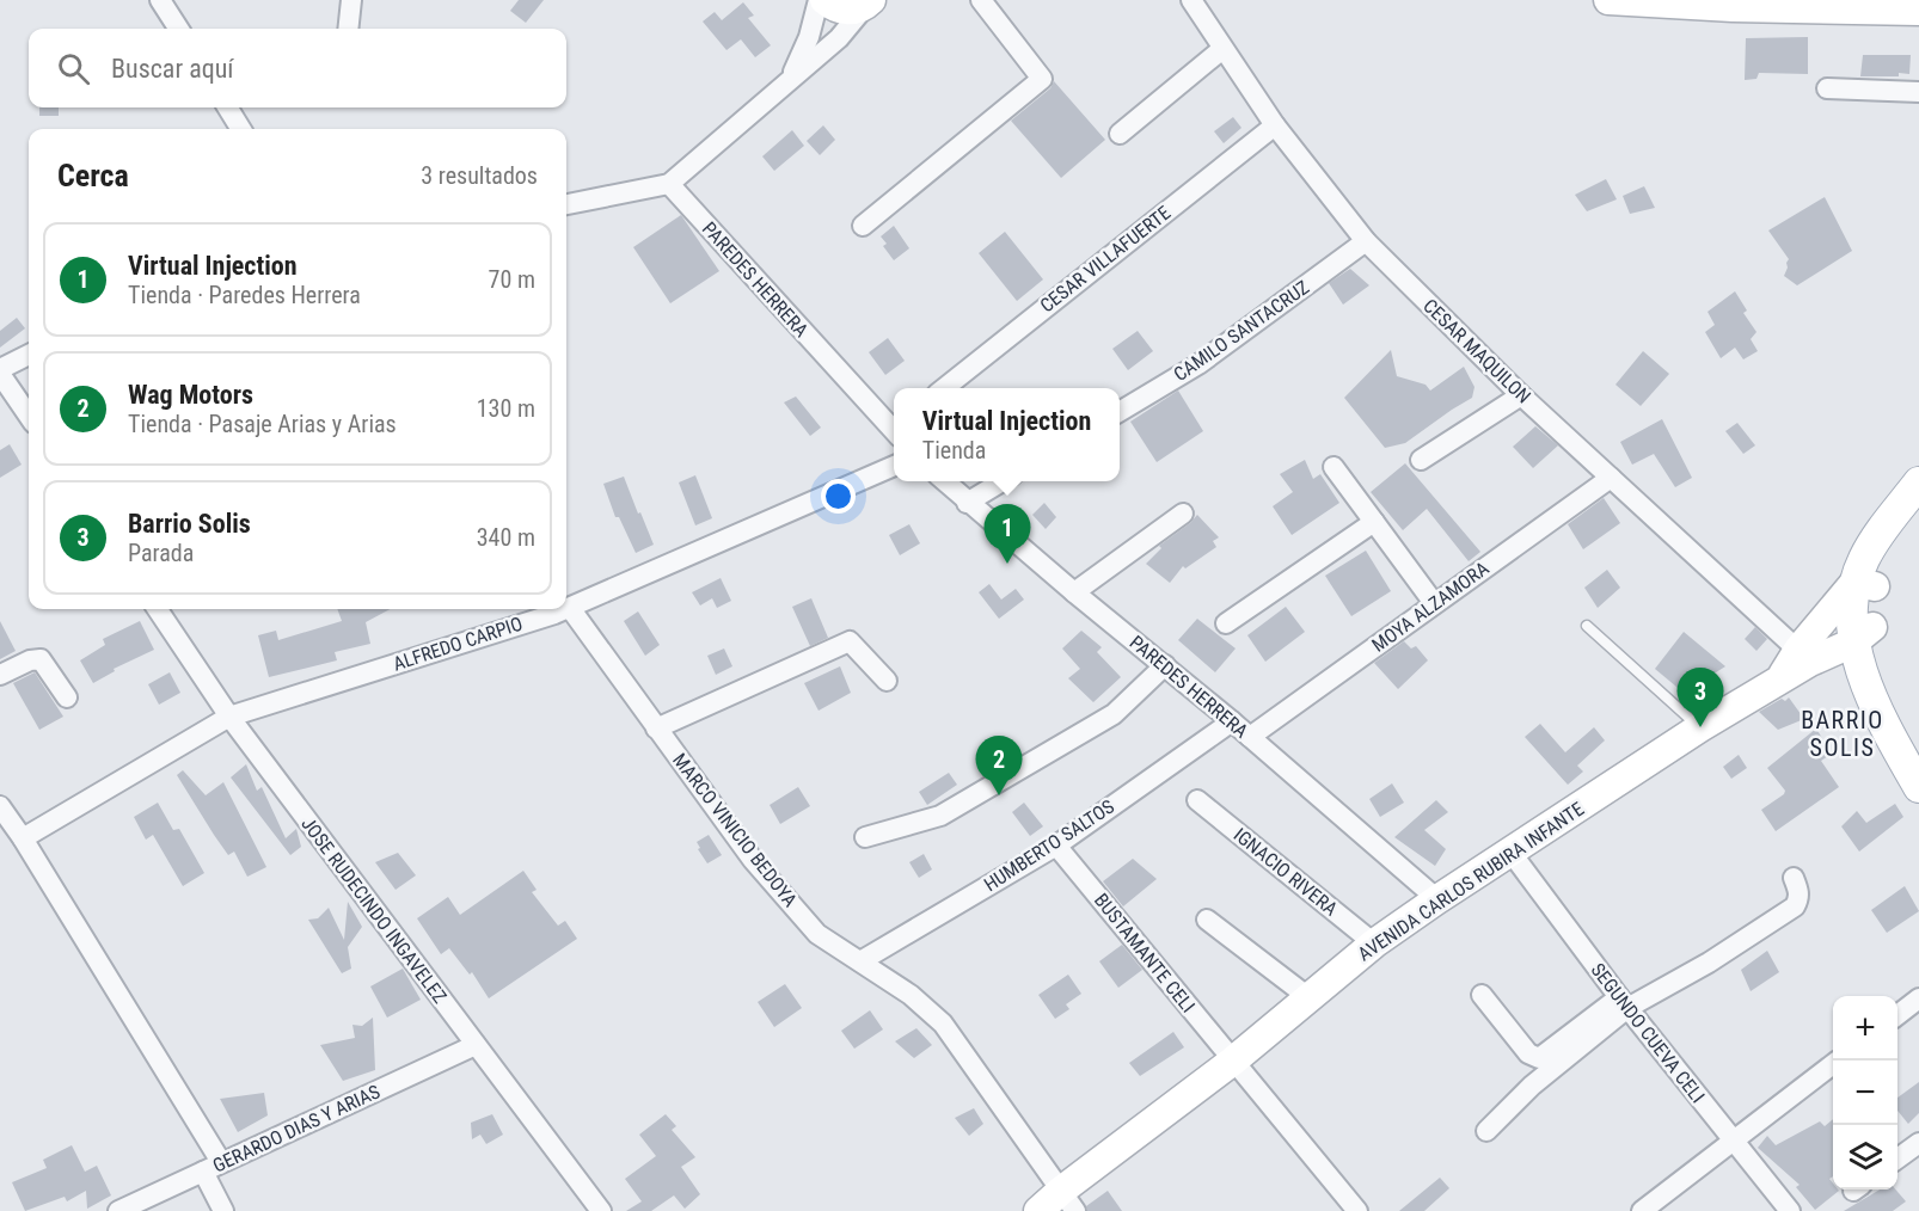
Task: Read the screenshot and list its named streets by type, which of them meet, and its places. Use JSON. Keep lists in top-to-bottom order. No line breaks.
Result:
{"streets":{"street":["CESAR VILLAFUERTE","PAREDES HERRERA","CAMILO SANTACRUZ","CESAR MAQUILON","MOYA ALZAMORA","ALFREDO CARPIO","MARCO VINICIO BEDOYA","HUMBERTO SALTOS","IGNACIO RIVERA","AVENIDA CARLOS RUBIRA INFANTE","JOSE RUDECINDO INGAVELEZ","BUSTAMANTE CELI","SEGUNDO CUEVA CELI","GERARDO DIAS Y ARIAS"]},"crossings":[["CESAR VILLAFUERTE","CESAR MAQUILON"],["PAREDES HERRERA","MOYA ALZAMORA"],["PAREDES HERRERA","HUMBERTO SALTOS"],["PAREDES HERRERA","AVENIDA CARLOS RUBIRA INFANTE"],["CAMILO SANTACRUZ","CESAR MAQUILON"],["CESAR MAQUILON","MOYA ALZAMORA"],["CESAR MAQUILON","AVENIDA CARLOS RUBIRA INFANTE"],["ALFREDO CARPIO","JOSE RUDECINDO INGAVELEZ"],["MARCO VINICIO BEDOYA","HUMBERTO SALTOS"],["MARCO VINICIO BEDOYA","AVENIDA CARLOS RUBIRA INFANTE"],["HUMBERTO SALTOS","BUSTAMANTE CELI"],["IGNACIO RIVERA","AVENIDA CARLOS RUBIRA INFANTE"],["AVENIDA CARLOS RUBIRA INFANTE","BUSTAMANTE CELI"],["AVENIDA CARLOS RUBIRA INFANTE","SEGUNDO CUEVA CELI"],["JOSE RUDECINDO INGAVELEZ","GERARDO DIAS Y ARIAS"]],"districts":["BARRIO SOLIS"],"page":{"search":"Buscar aquí","heading":["Cerca","3 resultados"],"list":[{"mark":"1","name":"Virtual Injection","note":"Tienda · Paredes Herrera","value":"70 m"},{"mark":"2","name":"Wag Motors","note":"Tienda · Pasaje Arias y Arias","value":"130 m"},{"mark":"3","name":"Barrio Solis","note":"Parada","value":"340 m"}],"popup":["Virtual Injection","Tienda"],"pins":["1","3","2"],"map_buttons":["+","−"]}}
